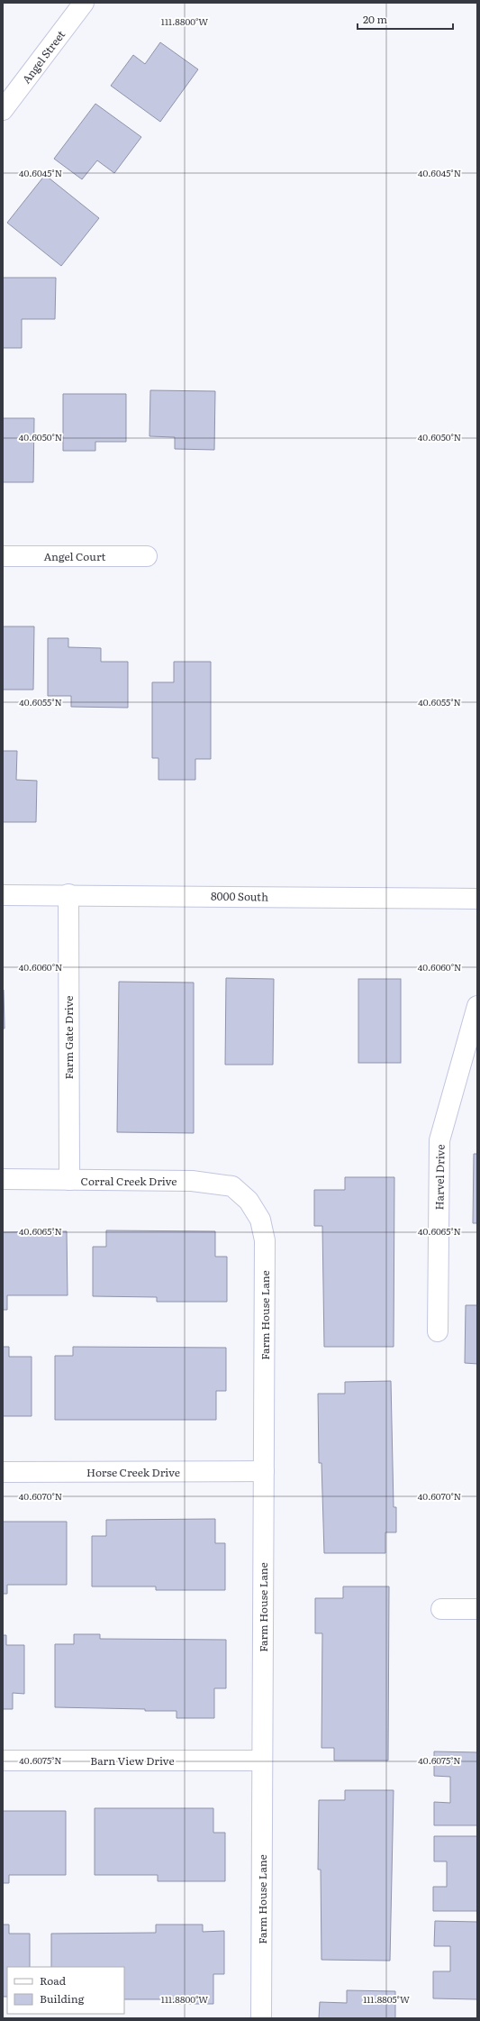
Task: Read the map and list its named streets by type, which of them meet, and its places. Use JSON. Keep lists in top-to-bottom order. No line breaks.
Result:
{"streets":{"street":["Angel Street","Angel Court","8000 South","Farm Gate Drive","Harvel Drive","Corral Creek Drive","Farm House Lane","Horse Creek Drive","Barn View Drive"]},"crossings":[["8000 South","Farm Gate Drive"],["Farm Gate Drive","Corral Creek Drive"],["Corral Creek Drive","Farm House Lane"],["Farm House Lane","Horse Creek Drive"],["Farm House Lane","Barn View Drive"]],"legend":["Road","Building"],"scale_bar":"20 m","coordinates":["111.8800°W","40.6045°N","40.6050°N","40.6055°N","40.6060°N","40.6065°N","40.6070°N","40.6075°N","111.8805°W"]}
